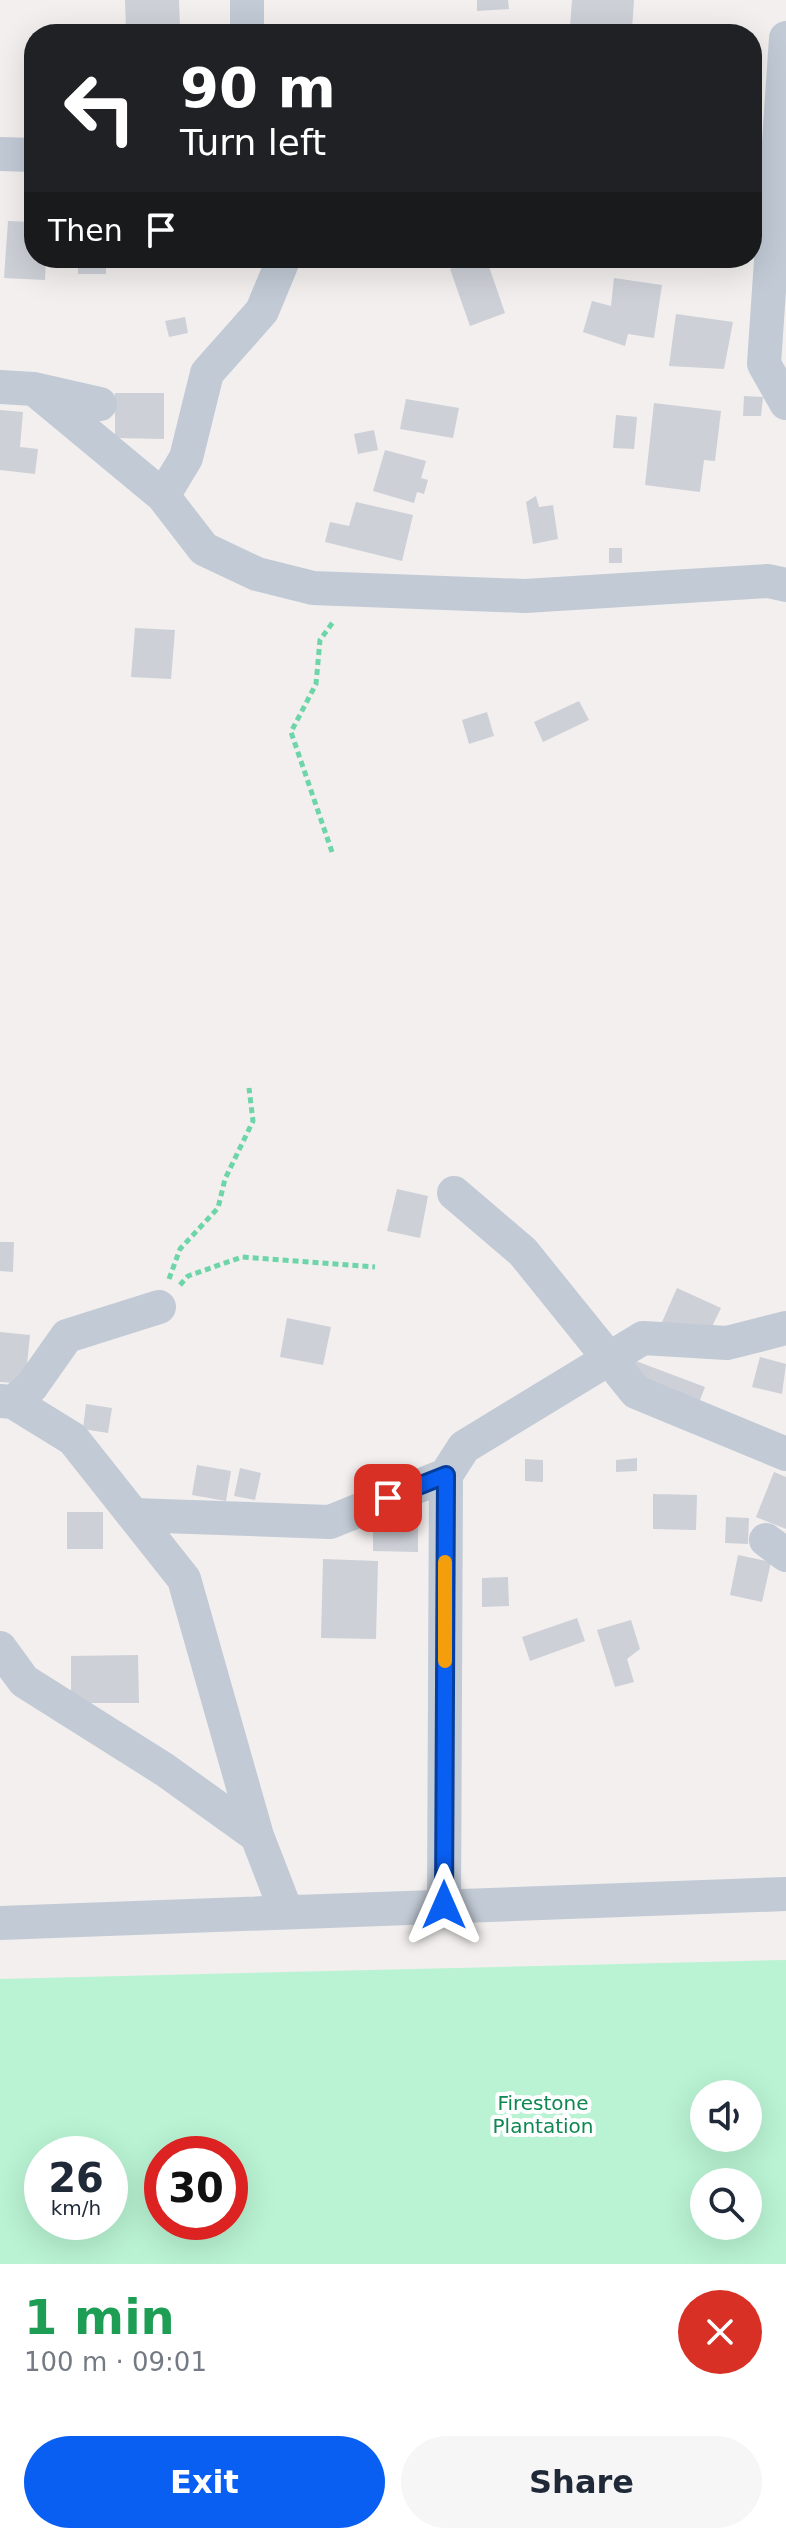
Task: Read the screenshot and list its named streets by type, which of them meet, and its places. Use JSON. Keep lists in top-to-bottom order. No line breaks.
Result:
{"parks":["Firestone Plantation"],"page":{"turn":["90 m","Turn left"],"then":"Then","speed":"26 km/h","limit":"30","heading":["1 min","100 m · 09:01"],"buttons":["Exit","Share"]}}
